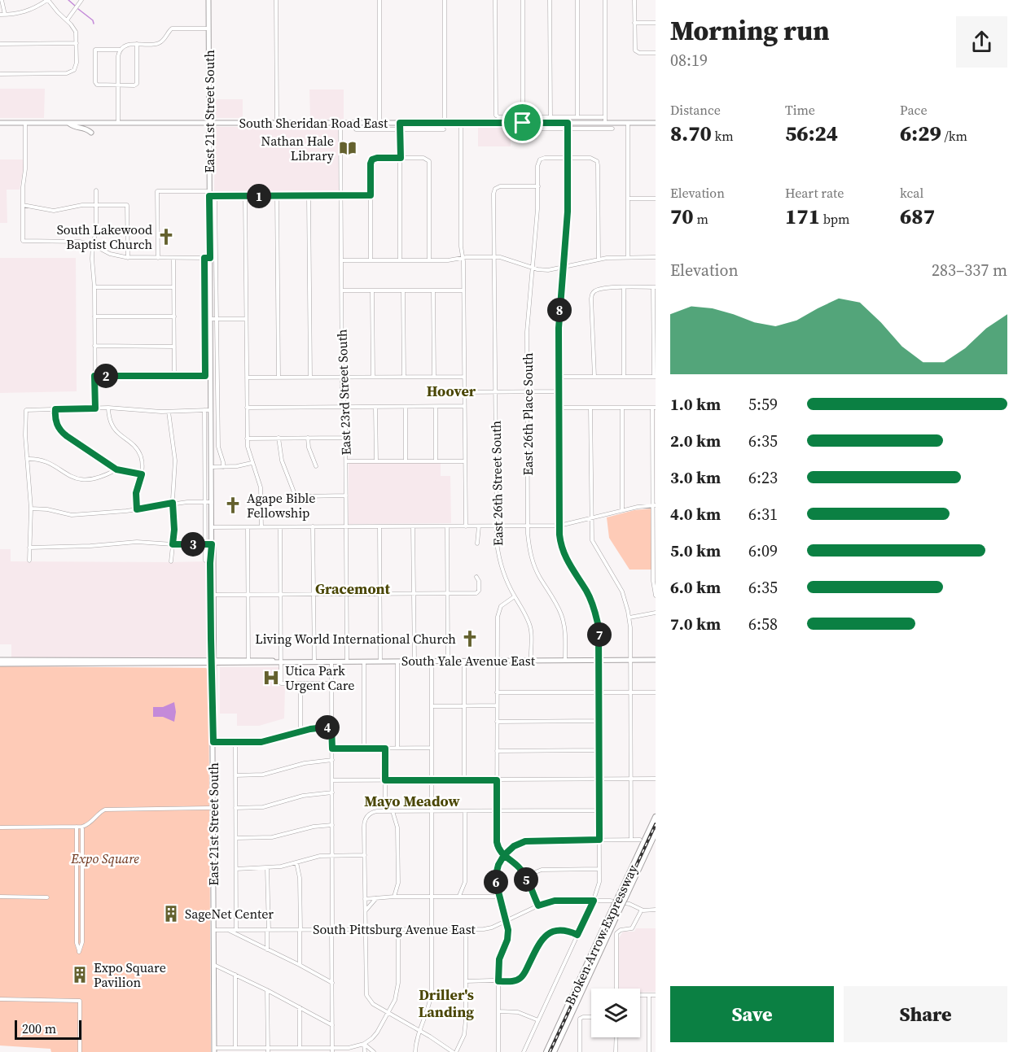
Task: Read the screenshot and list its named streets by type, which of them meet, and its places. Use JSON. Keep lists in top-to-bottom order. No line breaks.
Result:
{"streets":{"highway":["Broken Arrow Expressway"],"main road":["East 21st Street South","South Sheridan Road East","South Yale Avenue East"],"street":["East 23rd Street South","East 26th Place South","East 26th Street South","South Pittsburg Avenue East"]},"crossings":[["East 21st Street South","South Sheridan Road East"],["East 21st Street South","South Yale Avenue East"],["East 21st Street South","South Pittsburg Avenue East"],["South Sheridan Road East","East 23rd Street South"],["East 23rd Street South","South Yale Avenue East"],["East 26th Place South","East 26th Street South"],["East 26th Place South","South Yale Avenue East"],["East 26th Street South","South Yale Avenue East"]],"districts":["Hoover","Gracemont","Mayo Meadow","Driller's Landing"],"parks":["Expo Square"],"places":{"library":["Nathan Hale Library"],"church":["South Lakewood Baptist Church","Agape Bible Fellowship","Living World International Church"],"hospital":["Utica Park Urgent Care"],"building":["SageNet Center","Expo Square Pavilion"]},"scale_bar":"200 m","page":{"heading":["Morning run","08:19"],"stats":[["Distance","8.70 km"],["Time","56:24"],["Pace","6:29 /km"],["Elevation","70 m"],["Heart rate","171 bpm"],["kcal","687"]],"pins":["1","8","2","3","7","4","5","6"],"chart":["Elevation","283–337 m"],"list":[{"name":"1.0 km","note":"5:59"},{"name":"2.0 km","note":"6:35"},{"name":"3.0 km","note":"6:23"},{"name":"4.0 km","note":"6:31"},{"name":"5.0 km","note":"6:09"},{"name":"6.0 km","note":"6:35"},{"name":"7.0 km","note":"6:58"}],"buttons":["Save","Share"],"scale":"200 m"}}
